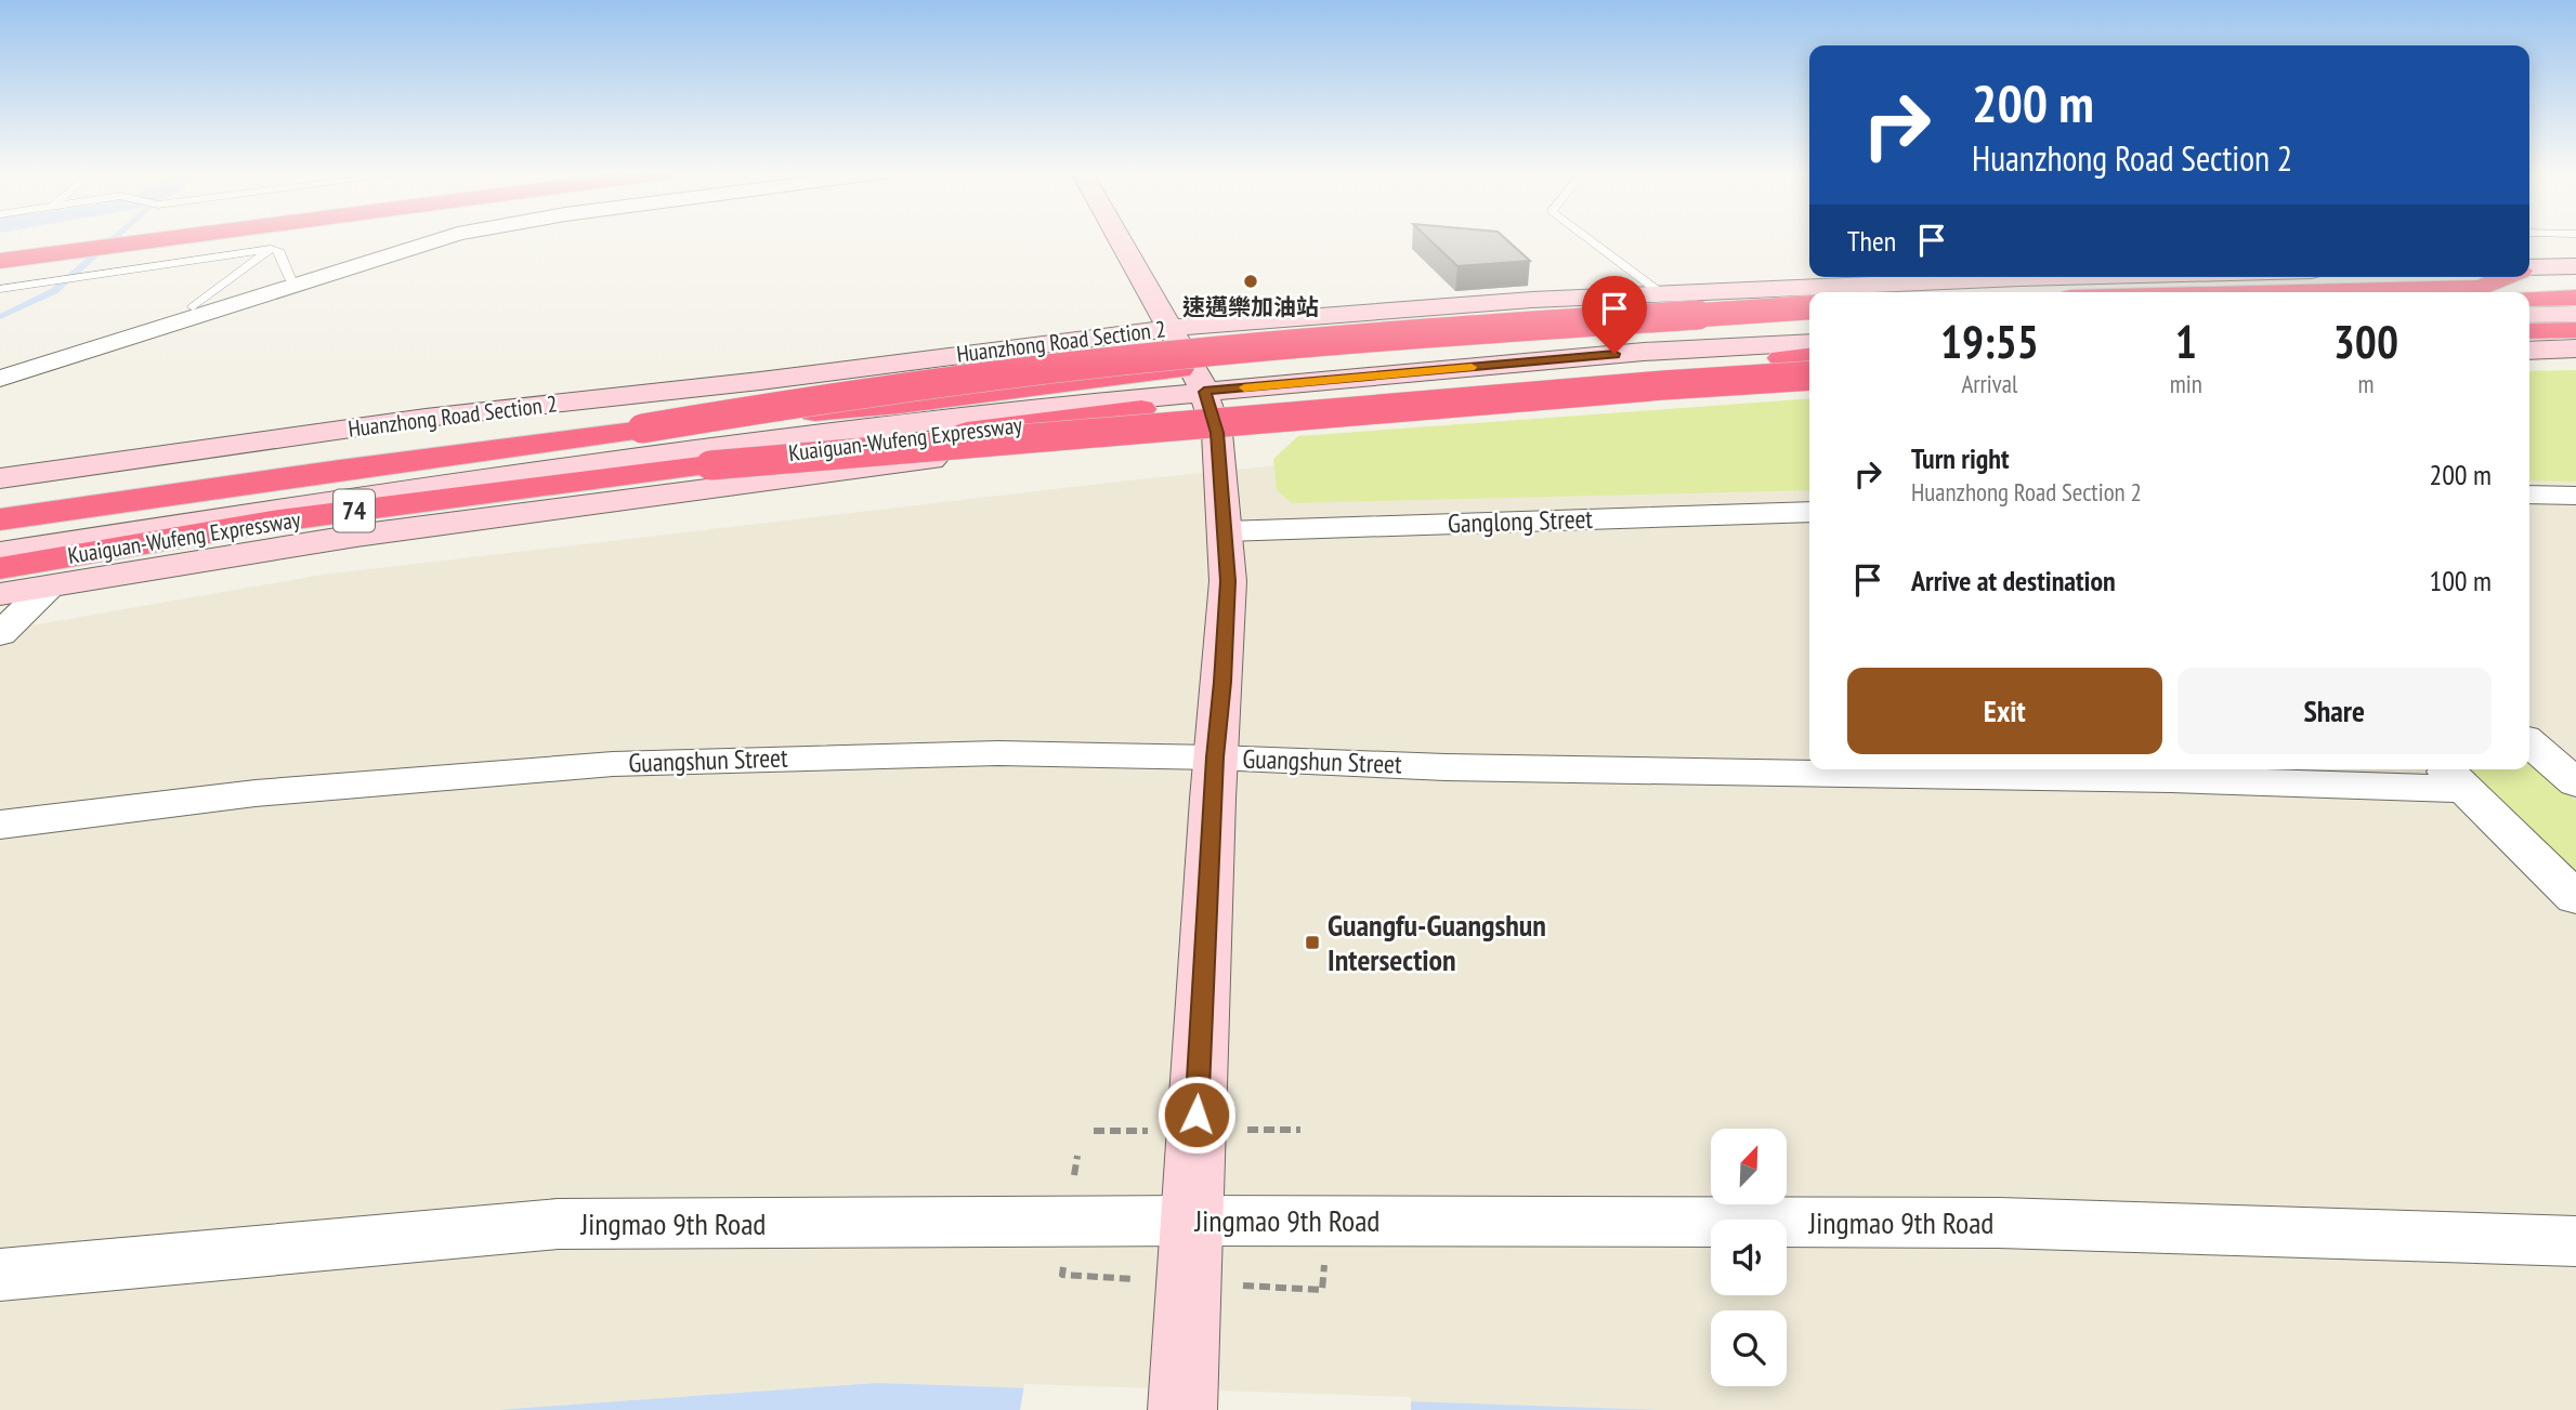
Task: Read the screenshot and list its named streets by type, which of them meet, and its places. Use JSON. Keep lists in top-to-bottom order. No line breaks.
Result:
{"streets":{"highway":["Kuaiguan-Wufeng Expressway","74"],"street":["Huanzhong Road Section 2","Ganglong Street","Guangshun Street","Jingmao 9th Road"]},"places":{"other":["速邁樂加油站"],"transit":["Guangfu-Guangshun Intersection"]},"north":"top right","page":{"turn":["200 m","Huanzhong Road Section 2"],"then":"Then","eta":["19:55","Arrival","1","min","300","m"],"list":[{"name":"Turn right","note":"Huanzhong Road Section 2","value":"200 m"},{"name":"Arrive at destination","value":"100 m"}],"buttons":["Exit","Share"]}}
